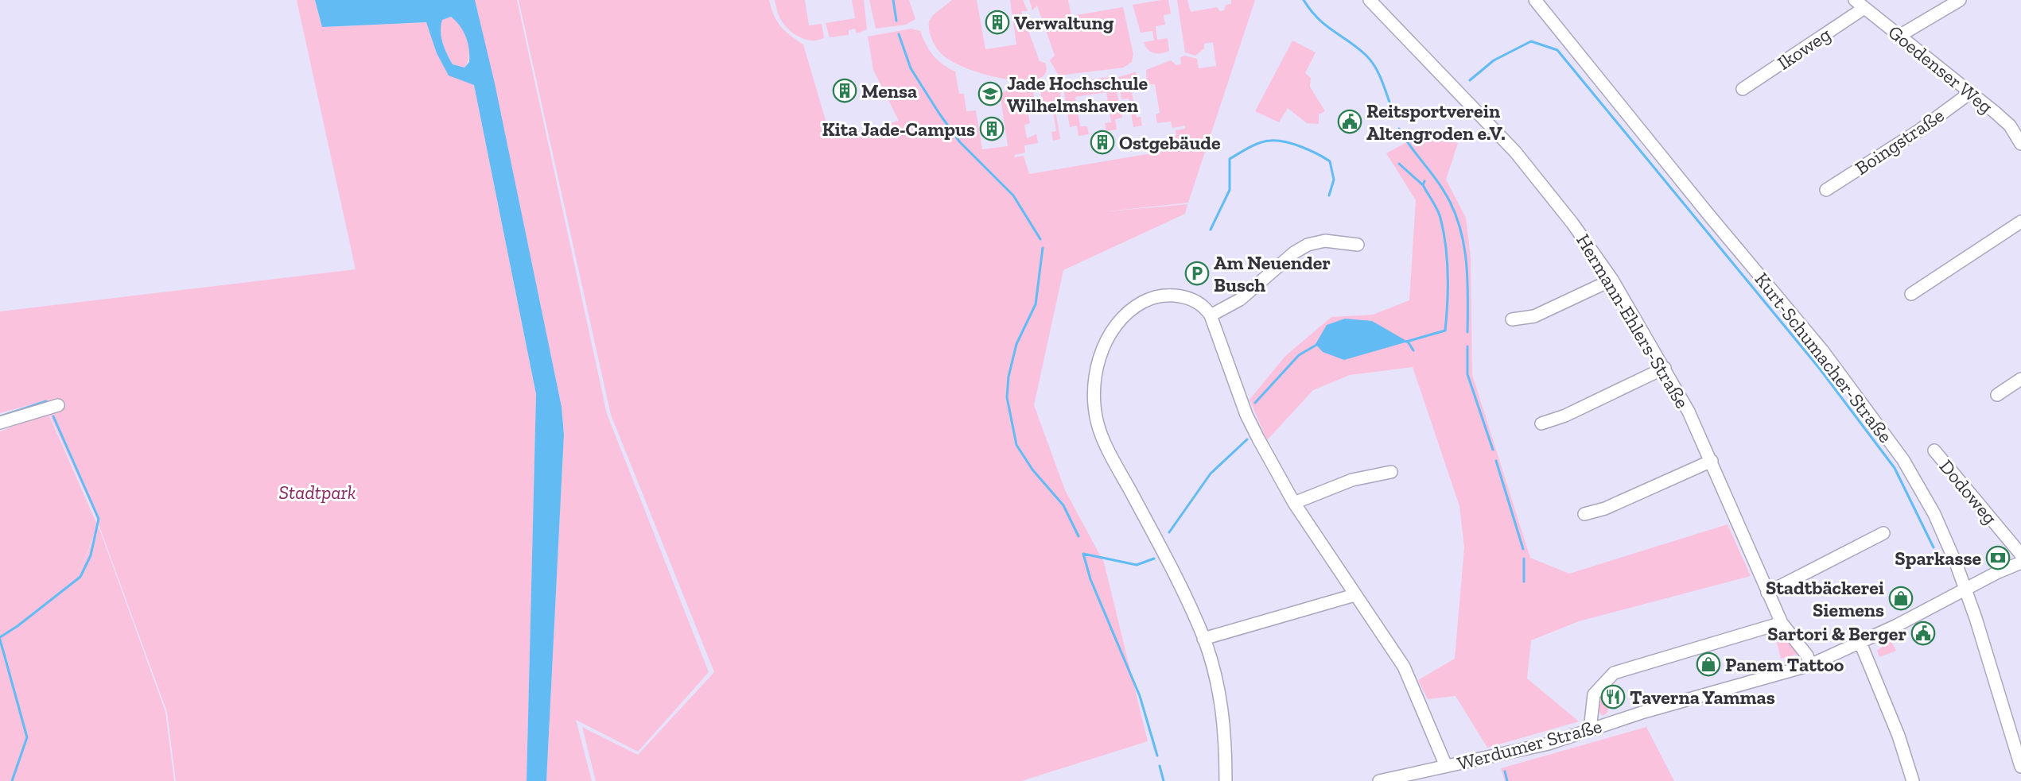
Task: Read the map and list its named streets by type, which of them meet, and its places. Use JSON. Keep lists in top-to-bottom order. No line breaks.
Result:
{"streets":{"street":["Ikoweg","Goedenser Weg","Boingstraße","Hermann-Ehlers-Straße","Kurt-Schumacher-Straße","Dodoweg","Werdumer Straße"]},"crossings":[["Ikoweg","Goedenser Weg"],["Goedenser Weg","Boingstraße"],["Hermann-Ehlers-Straße","Werdumer Straße"],["Kurt-Schumacher-Straße","Werdumer Straße"]],"parks":["Stadtpark"],"places":{"building":["Verwaltung","Mensa","Kita Jade-Campus","Ostgebäude"],"school or university":["Jade Hochschule Wilhelmshaven"],"public building":["Reitsportverein Altengroden e.V.","Sartori & Berger"],"parking":["Am Neuender Busch"],"bank":["Sparkasse"],"shop":["Stadtbäckerei Siemens","Panem Tattoo"],"restaurant":["Taverna Yammas"]}}
